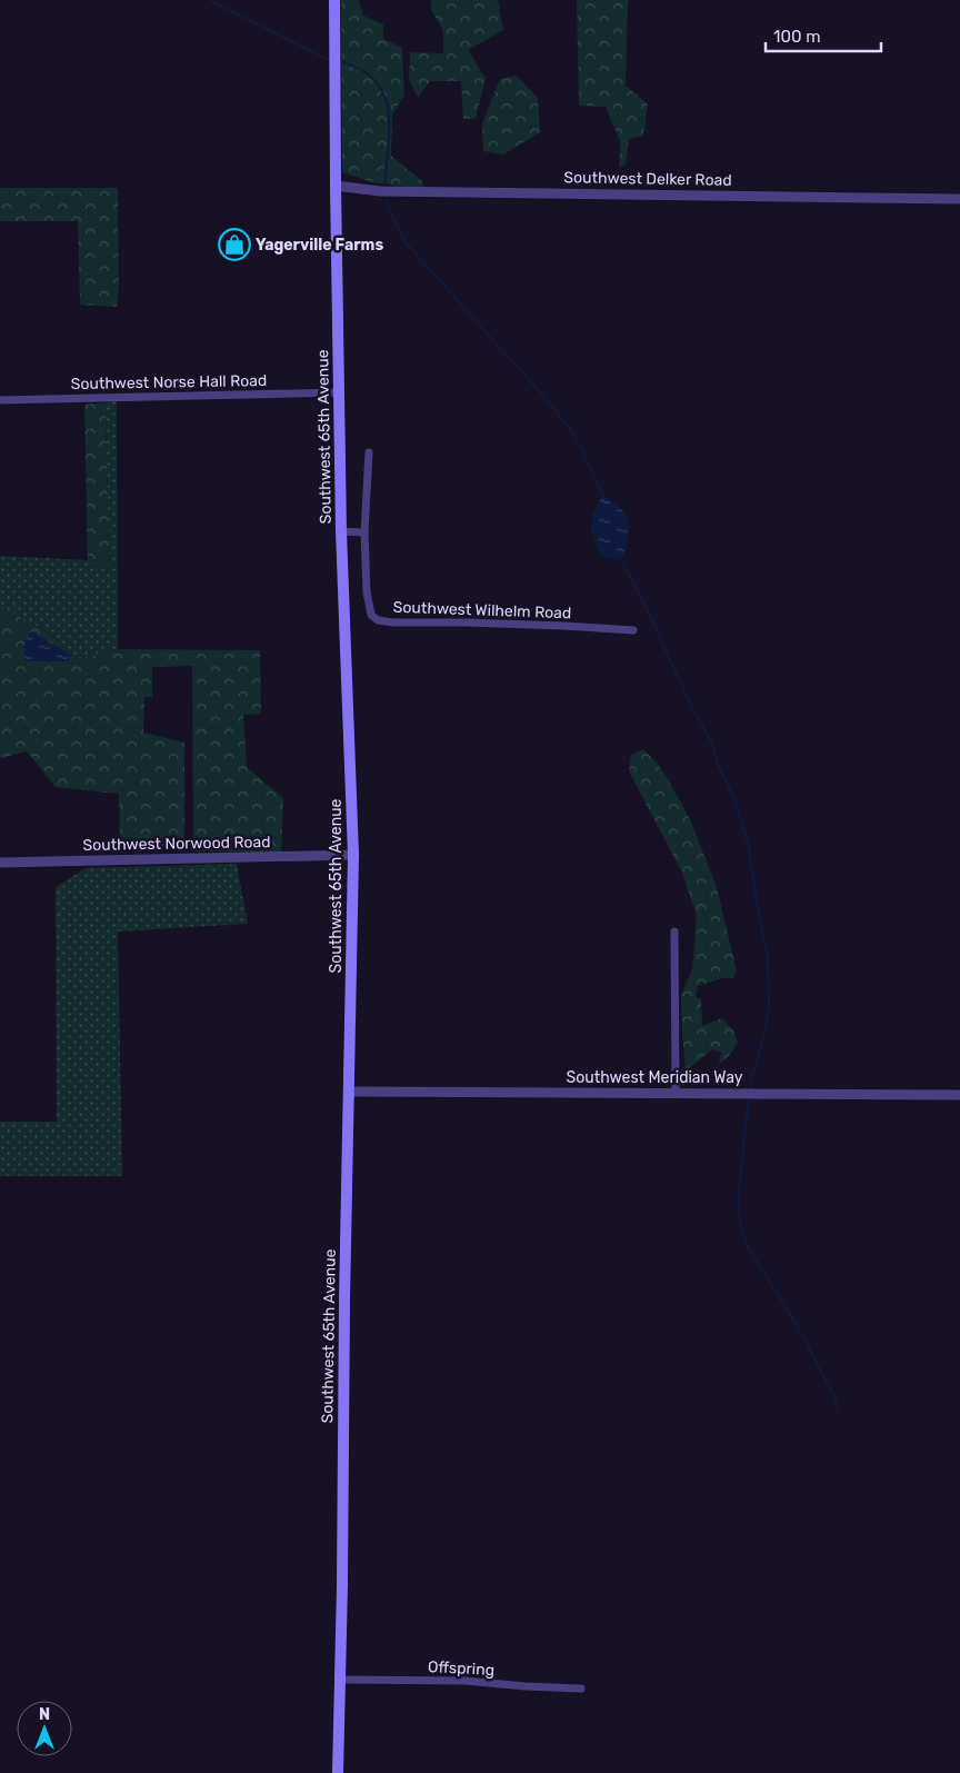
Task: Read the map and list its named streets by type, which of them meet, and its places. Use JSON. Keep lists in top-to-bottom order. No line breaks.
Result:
{"streets":{"main road":["Southwest 65th Avenue"],"street":["Southwest Delker Road","Southwest Norse Hall Road","Southwest Wilhelm Road","Southwest Norwood Road","Southwest Meridian Way","Offspring"]},"crossings":[["Southwest Delker Road","Southwest 65th Avenue"],["Southwest Norse Hall Road","Southwest 65th Avenue"],["Southwest 65th Avenue","Southwest Norwood Road"],["Southwest 65th Avenue","Southwest Meridian Way"],["Southwest 65th Avenue","Offspring"]],"places":{"shop":["Yagerville Farms"]},"scale_bar":"100 m","north":"top"}
